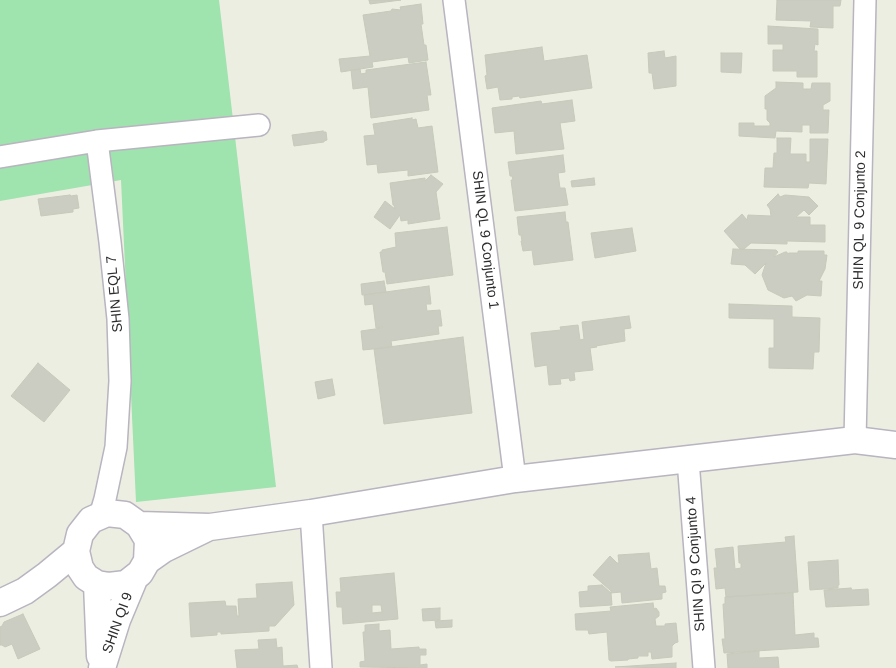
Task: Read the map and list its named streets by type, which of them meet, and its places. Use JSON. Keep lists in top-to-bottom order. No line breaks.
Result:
{"streets":{"street":["SHIN QL 9 Conjunto 2","SHIN QL 9 Conjunto 1","SHIN EQL 7","SHIN QI 9 Conjunto 4","SHIN QI 9"]},"crossings":[["SHIN EQL 7","SHIN QI 9"]]}
